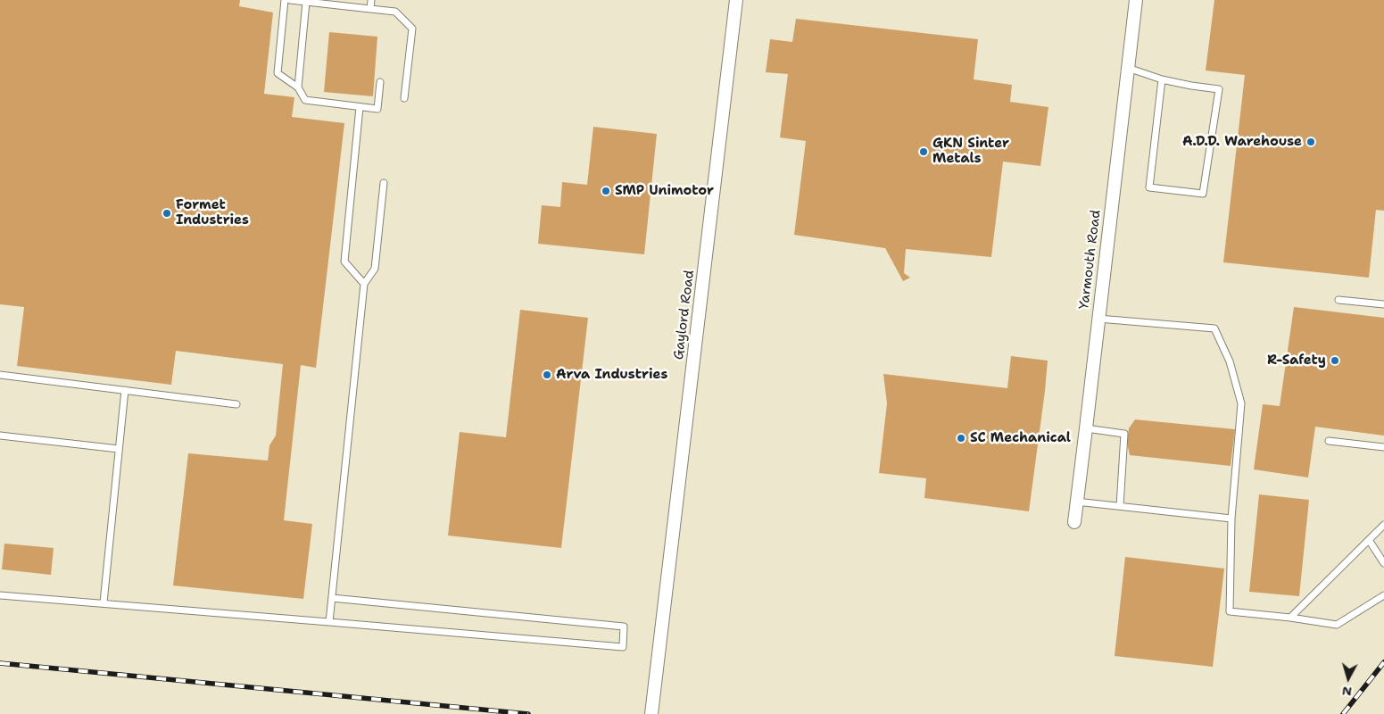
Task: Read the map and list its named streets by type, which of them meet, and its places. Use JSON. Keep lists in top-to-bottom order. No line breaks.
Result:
{"streets":{"street":["Yarmouth Road","Gaylord Road"]},"places":["A.D.D. Warehouse","GKN Sinter Metals","SMP Unimotor","Formet Industries","R-Safety","Arva Industries","SC Mechanical"],"north":"bottom"}
